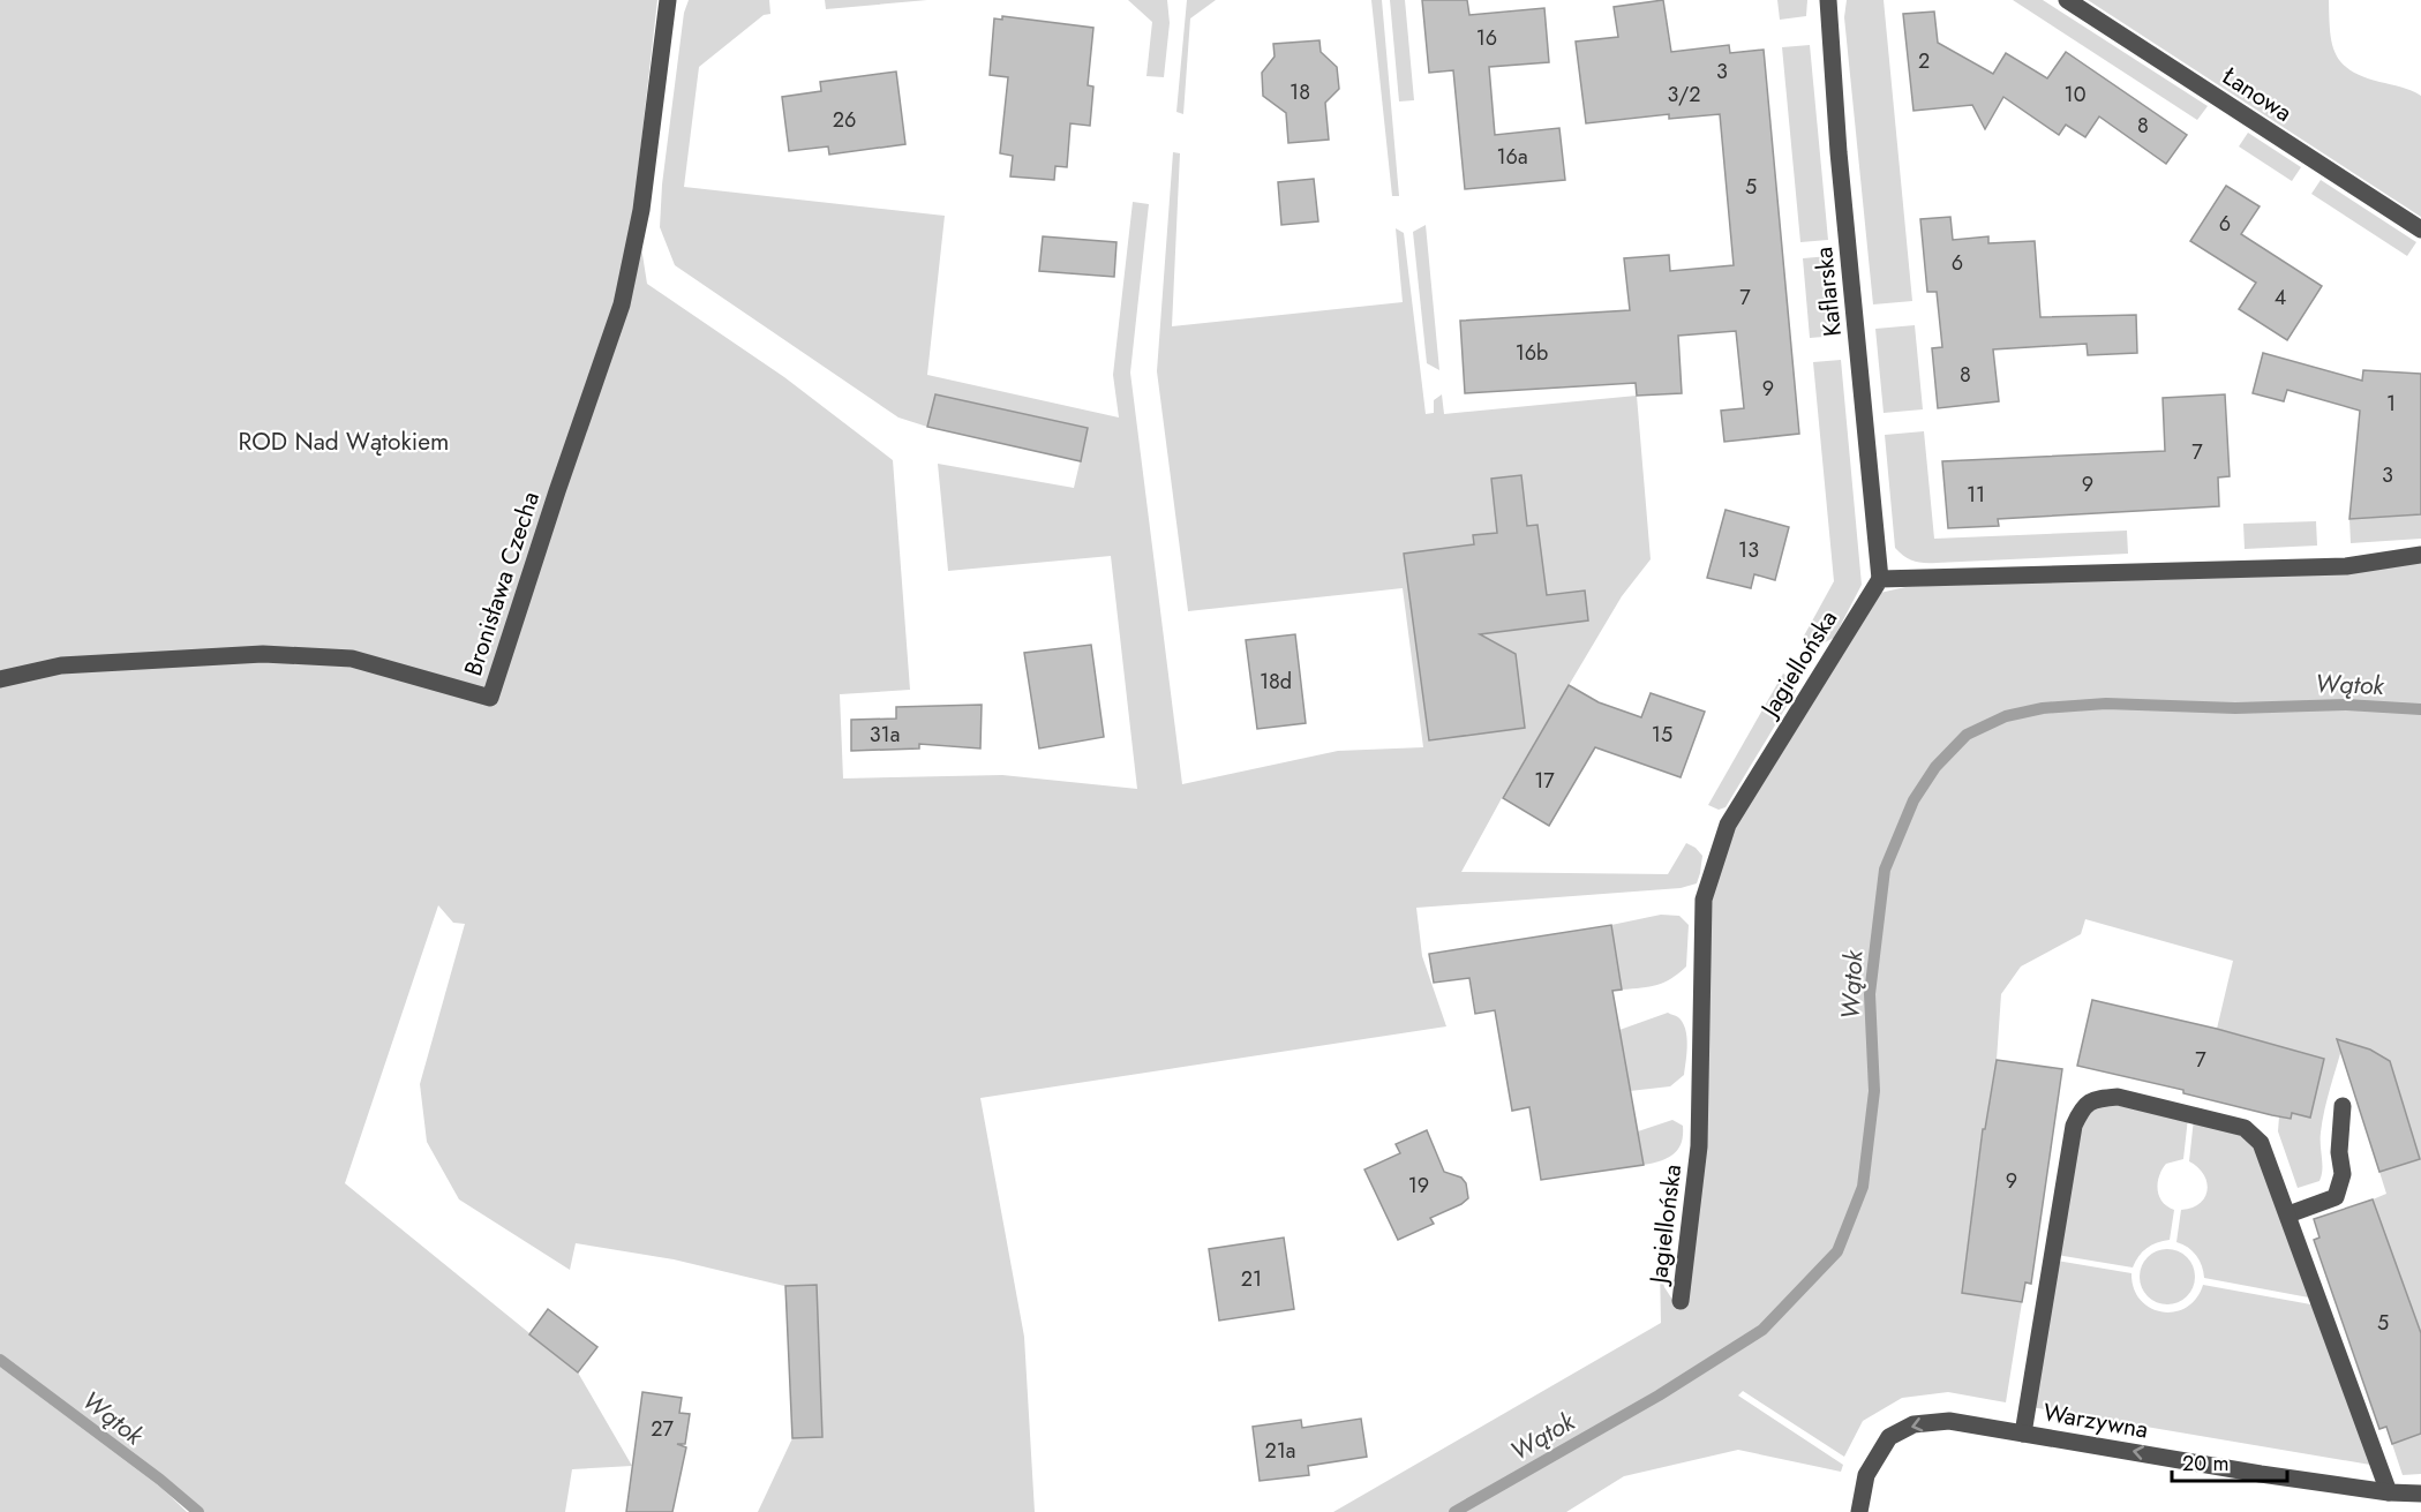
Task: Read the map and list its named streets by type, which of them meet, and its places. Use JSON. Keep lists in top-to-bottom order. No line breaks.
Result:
{"streets":{"street":["Łanowa","Kaflarska","Bronisława Czecha","Jagiellońska","Warzywna"]},"crossings":[["Kaflarska","Jagiellońska"]],"one_way":["Warzywna"],"water":["Wątok"],"parks":["ROD Nad Wątokiem"],"house_numbers":["16","2","3","18","3/2","10","26","8","16a","5","6","6","7","4","16b","8","9","1","7","3","9","11","13","18d","31a","15","17","7","9","19","21","5","27","21a"],"scale_bar":"20 m"}
